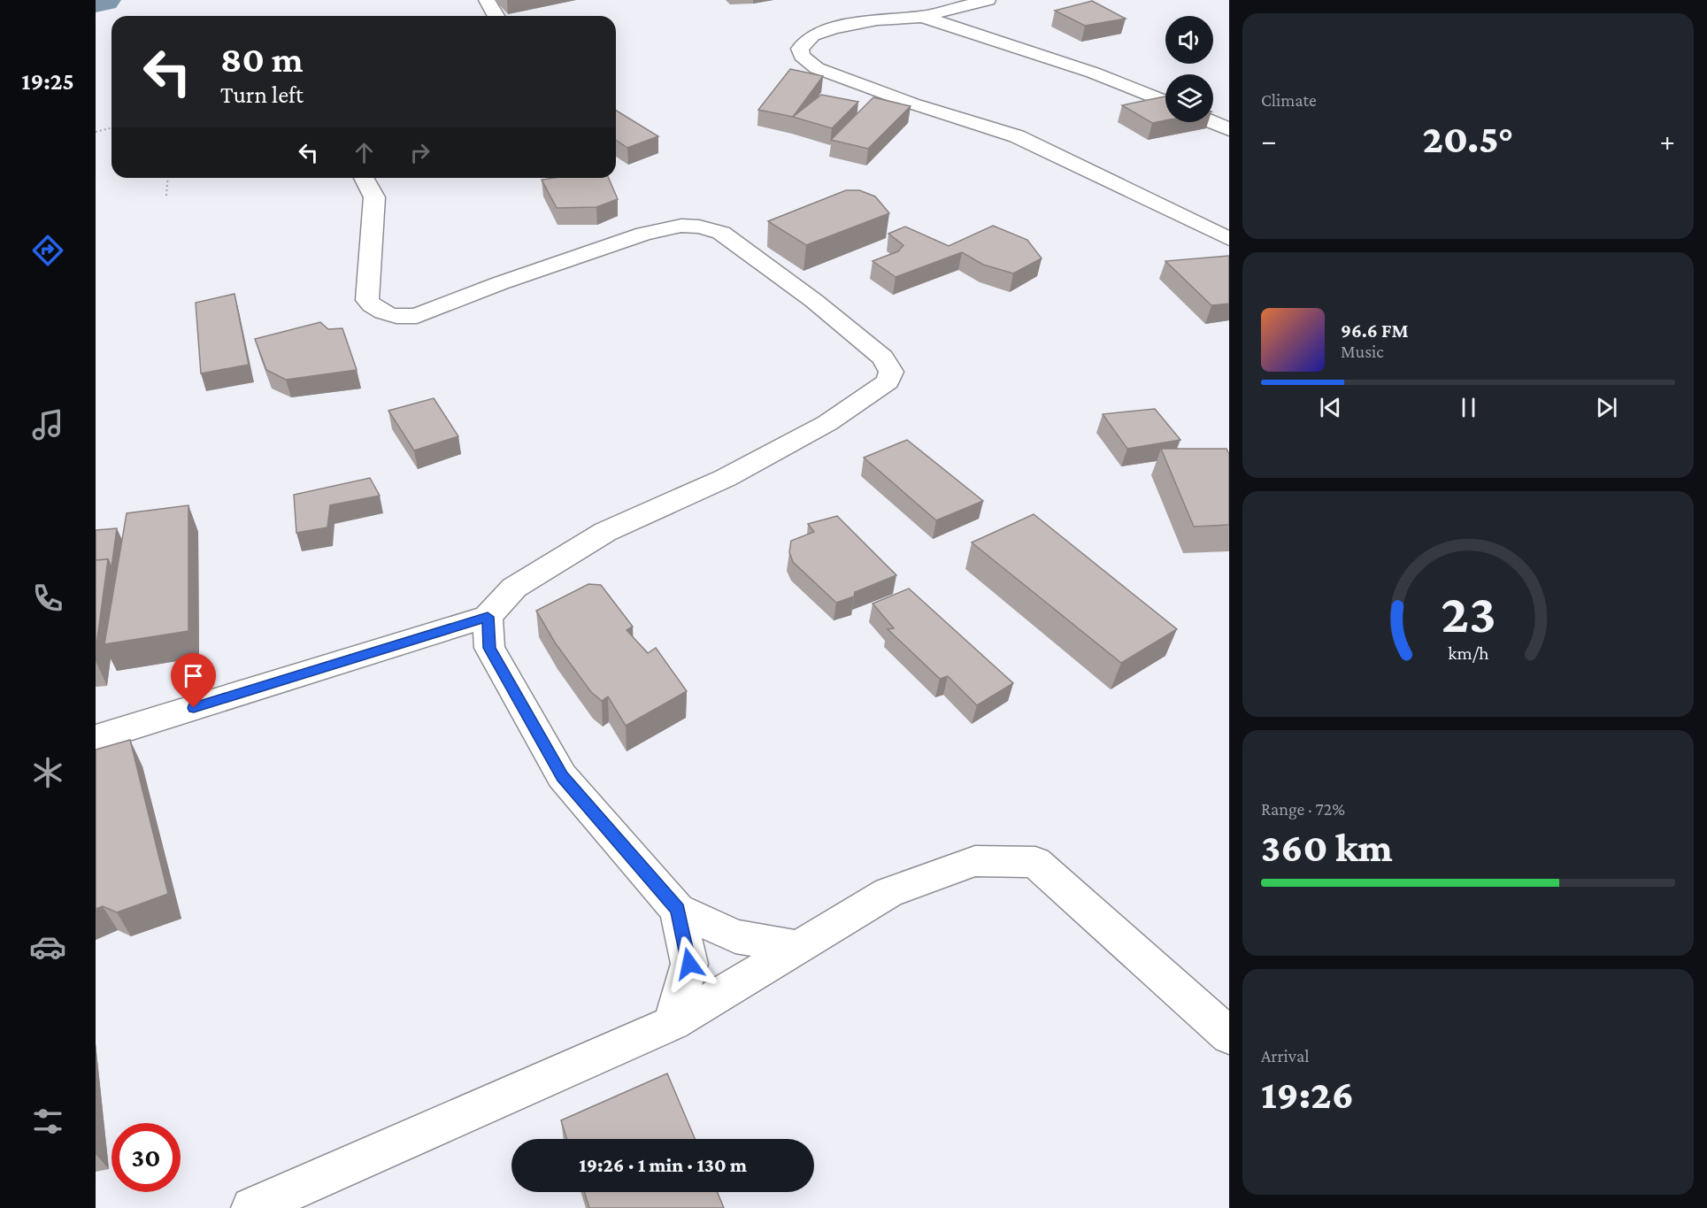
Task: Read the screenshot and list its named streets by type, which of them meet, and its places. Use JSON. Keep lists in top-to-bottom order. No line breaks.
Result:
{"page":{"tabs":"19:25","tile":["Climate",["Range · 72%","360 km"],["Arrival","19:26"]],"turn":["80 m","Turn left"],"heat":["−","20.5°","+"],"song":["96.6 FM","Music"],"limit":"30","trip":"19:26 · 1 min · 130 m","gauge":["23","km/h"]}}
